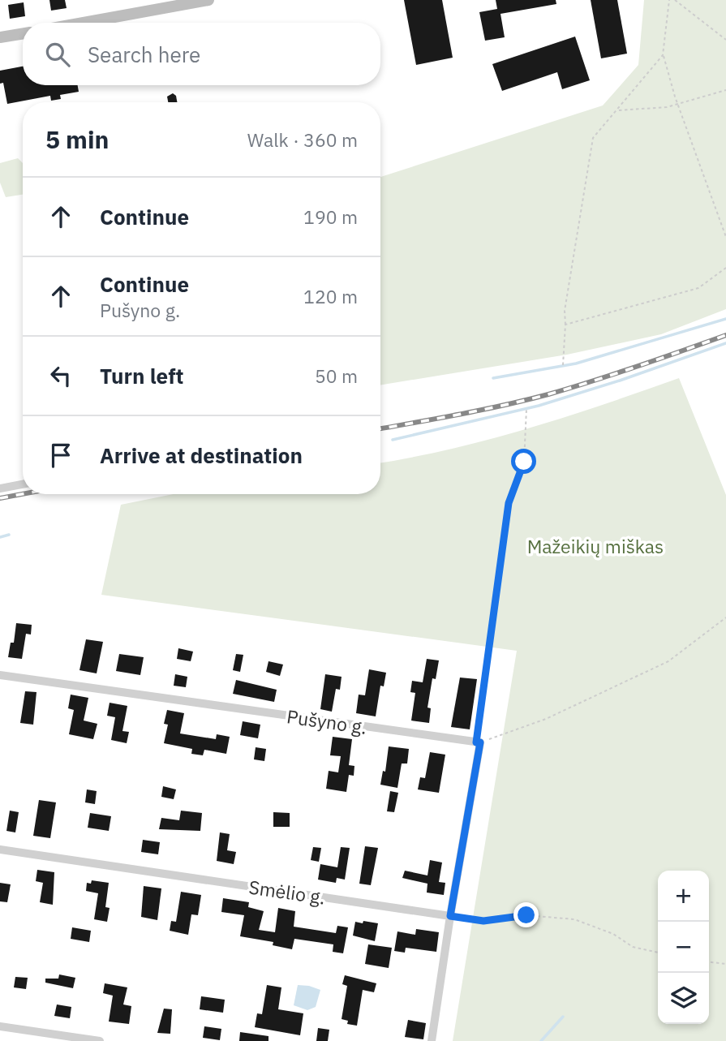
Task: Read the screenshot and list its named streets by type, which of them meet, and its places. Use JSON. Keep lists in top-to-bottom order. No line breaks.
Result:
{"streets":{"street":["Pušyno g.","Smėlio g."]},"parks":["Mažeikių miškas"],"page":{"search":"Search here","heading":["5 min","Walk · 360 m"],"list":[["Continue","190 m"],["Continue","Pušyno g.","120 m"],["Turn left","50 m"],"Arrive at destination"],"map_buttons":["+","−"]}}
